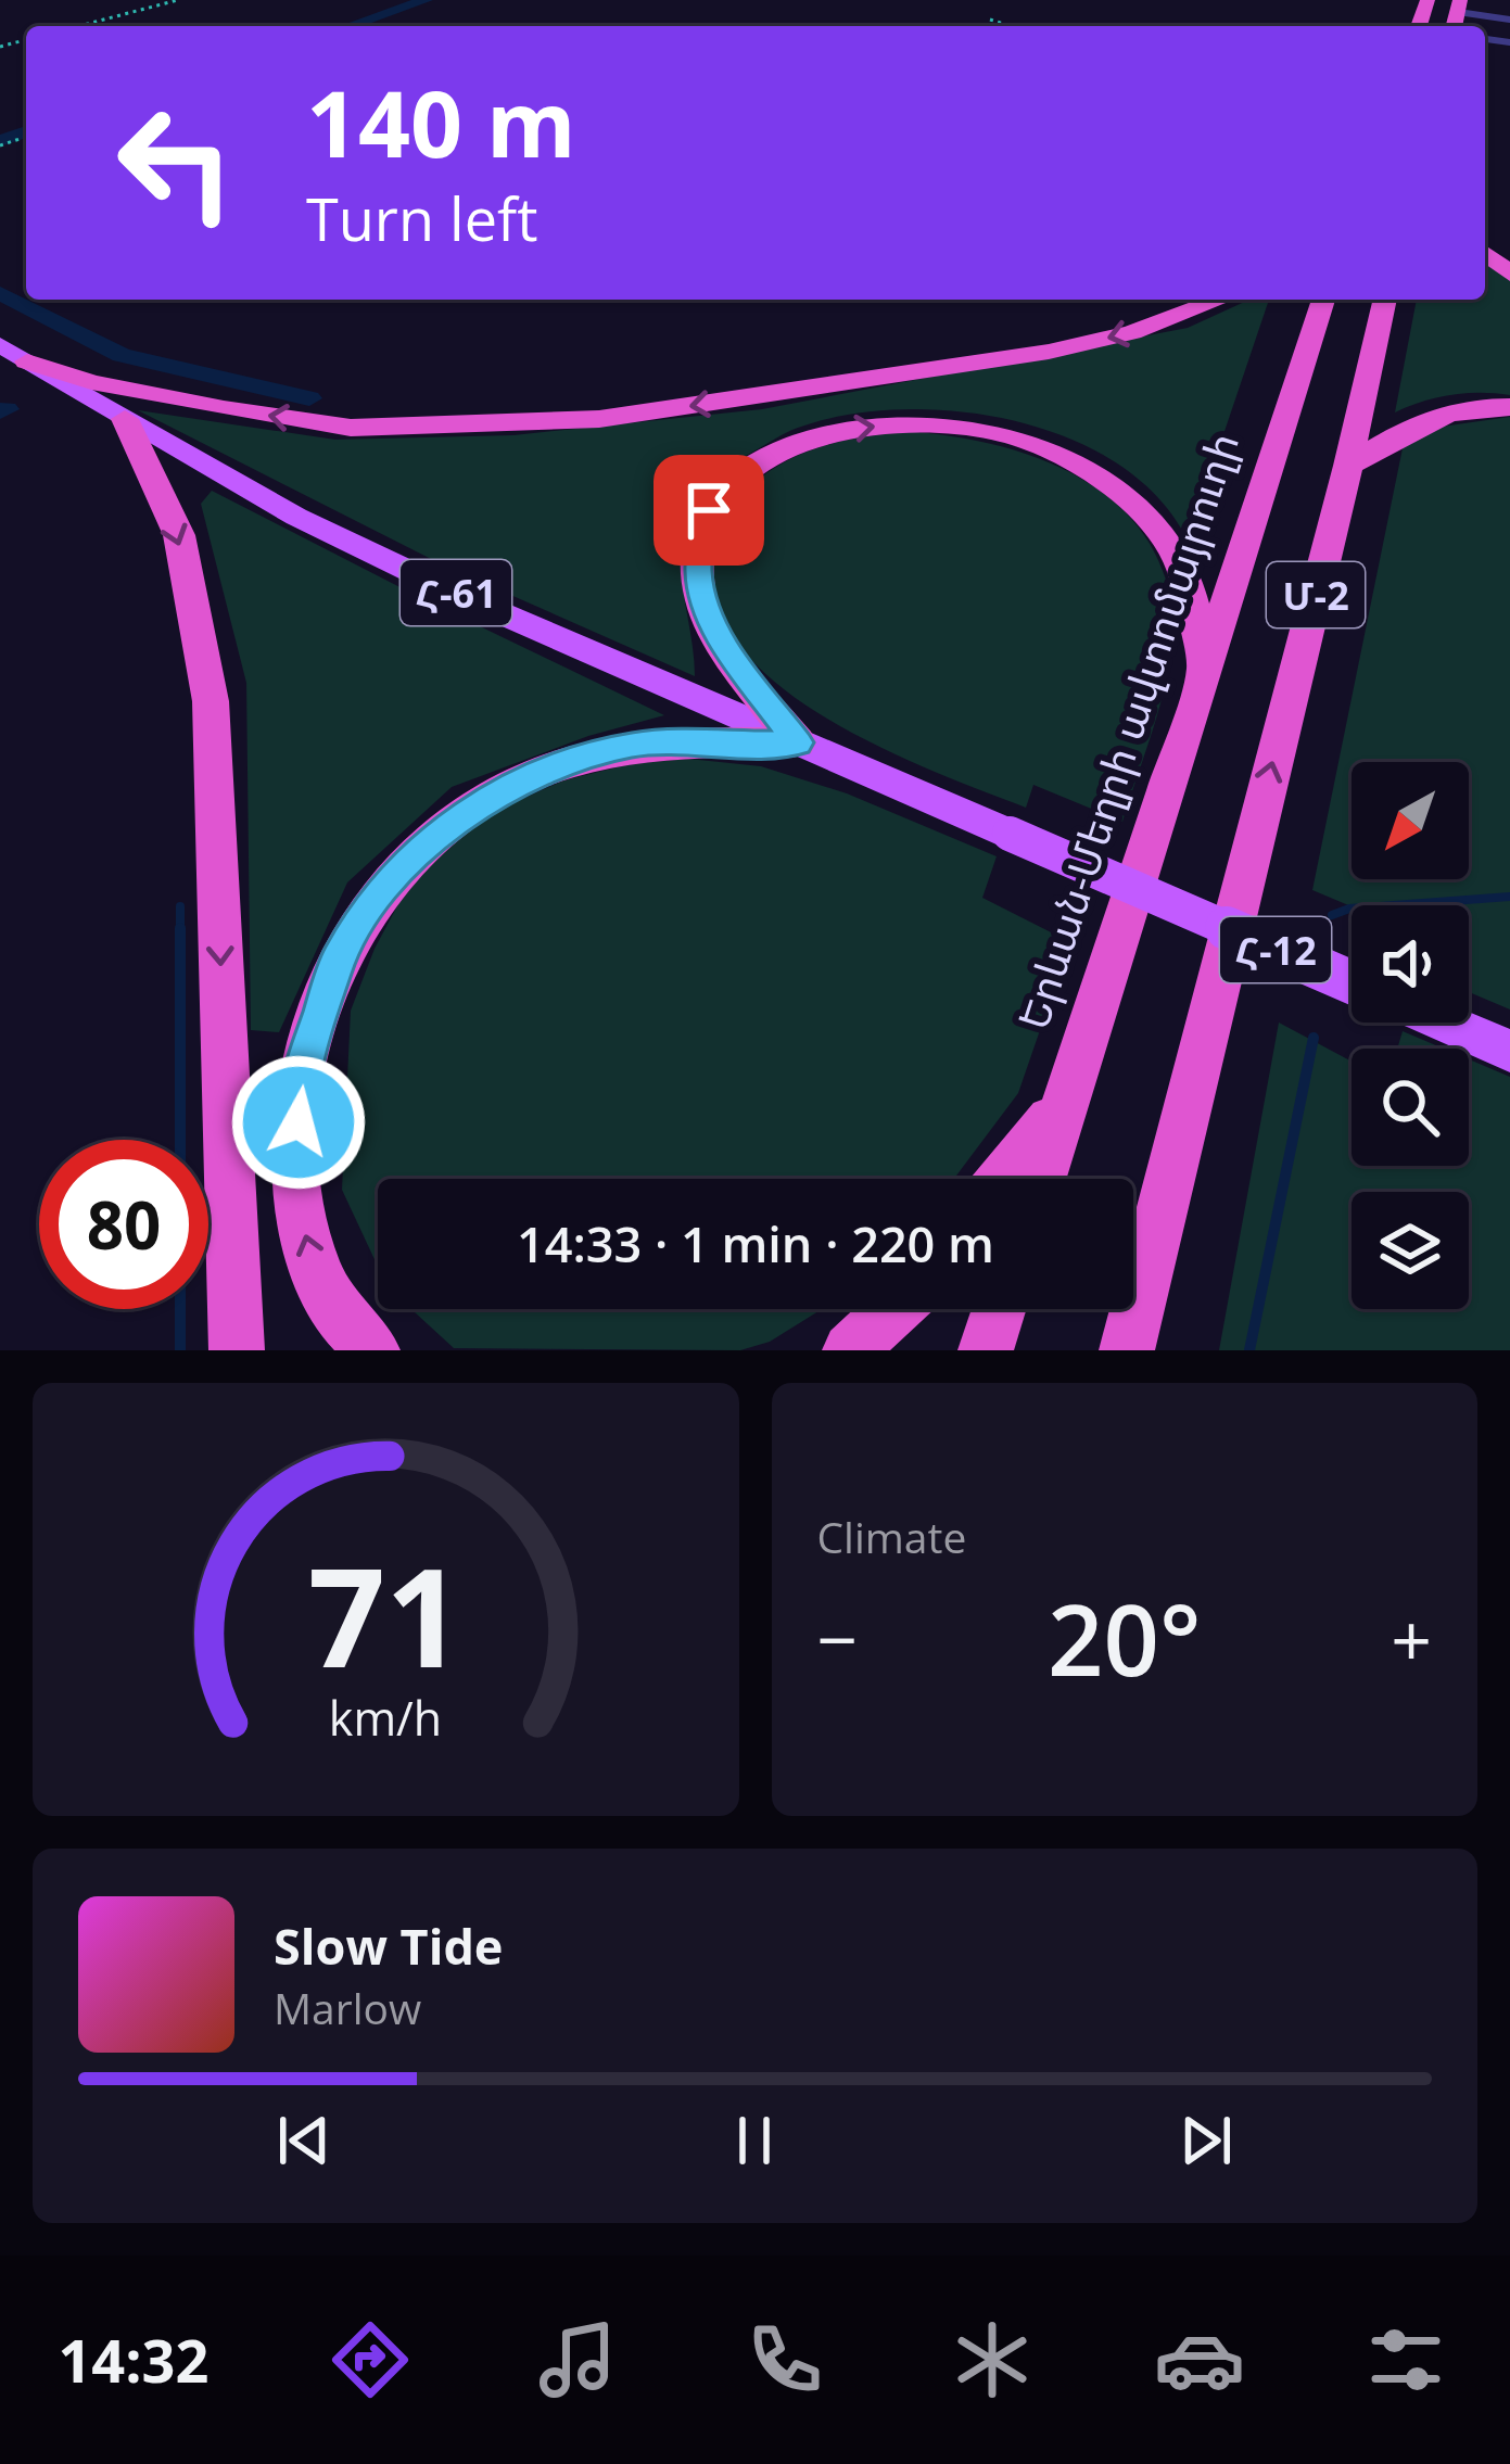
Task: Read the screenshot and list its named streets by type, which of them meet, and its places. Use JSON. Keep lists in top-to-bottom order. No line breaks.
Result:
{"streets":{"highway":["Մ-2","Երևան-Մեղրի ավտոմայրուղի"],"main road":["Հ-61","Հ-12"]},"crossings":[["Հ-61","Հ-12"]],"north":"bottom left","page":{"turn":["140 m","Turn left"],"limit":"80","trip":"14:33 · 1 min · 220 m","tile":"Climate","heat":["−","20°","+"],"song":["Slow Tide","Marlow"],"tabs":"14:32","gauge":["71","km/h"]}}
